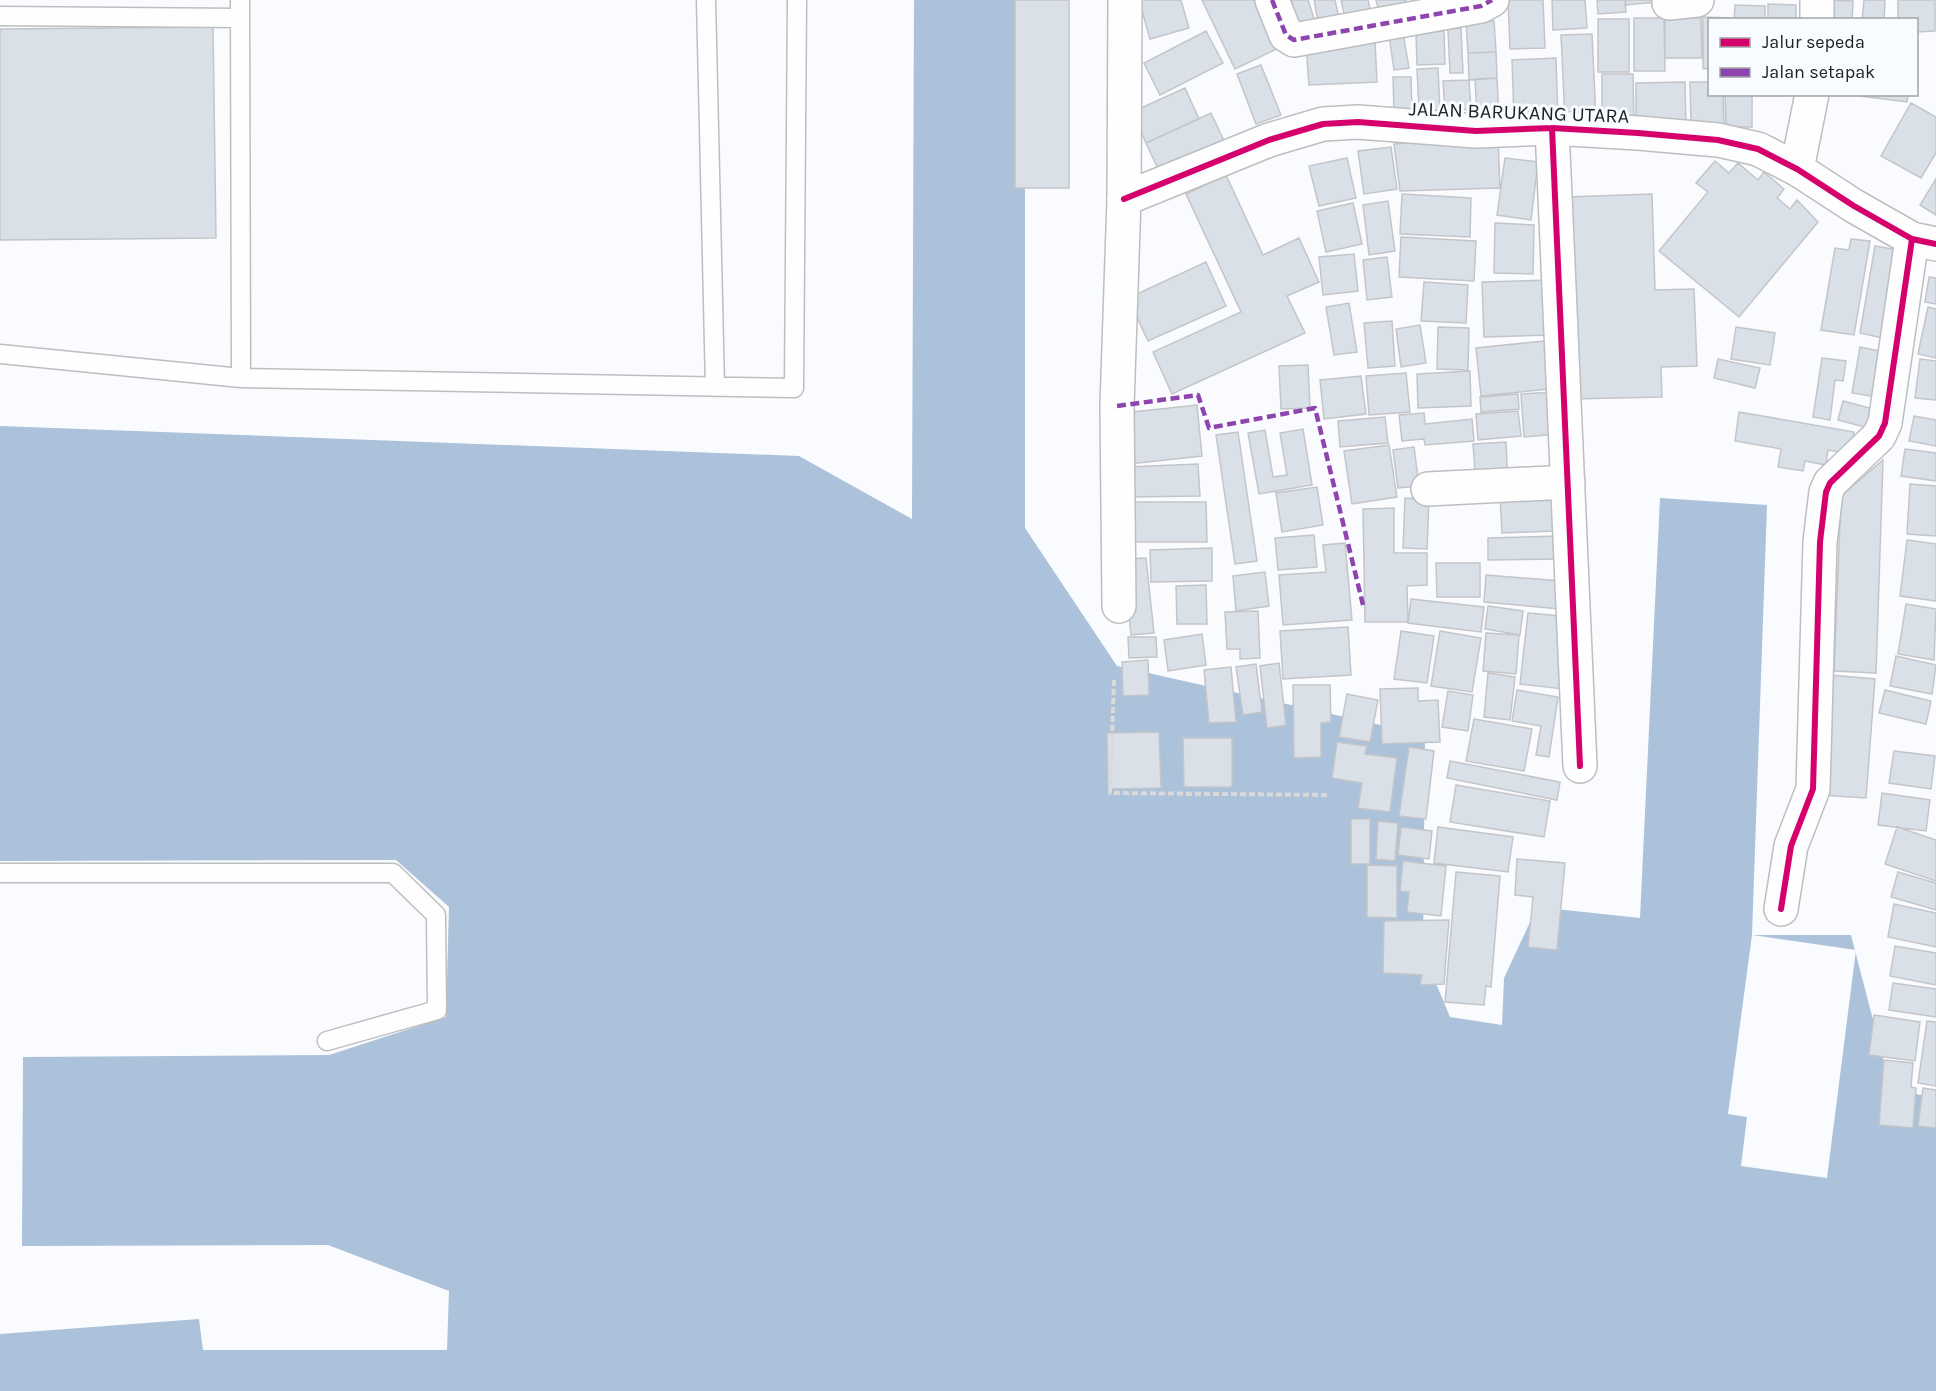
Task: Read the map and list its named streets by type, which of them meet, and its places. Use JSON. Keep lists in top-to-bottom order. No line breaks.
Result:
{"streets":{"street":["JALAN BARUKANG UTARA"]},"legend":["Jalur sepeda","Jalan setapak"]}
